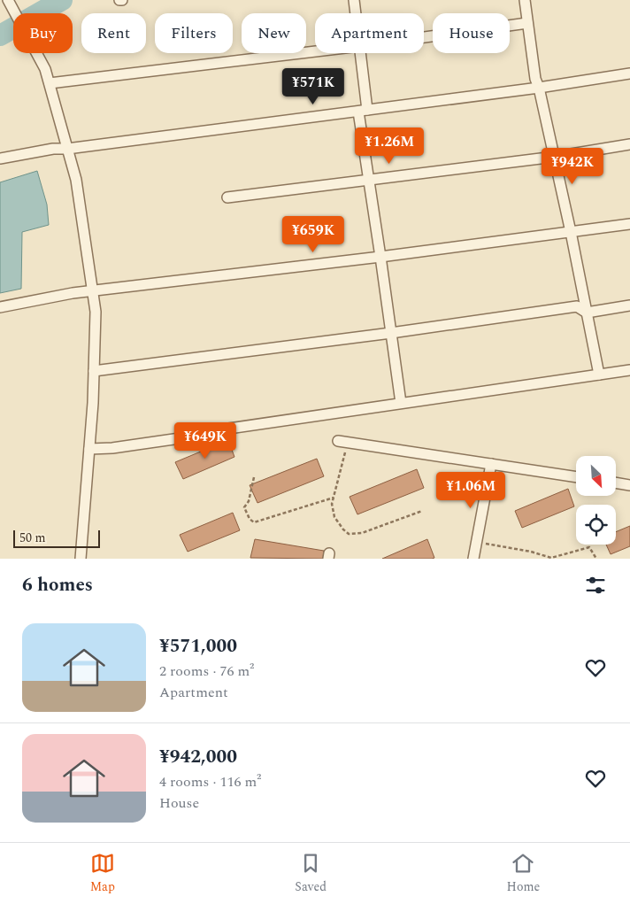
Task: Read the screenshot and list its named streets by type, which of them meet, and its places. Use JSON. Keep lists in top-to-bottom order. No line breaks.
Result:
{"scale_bar":"50 m","north":"bottom right","page":{"chip":["Buy","Rent","Filters","New","Apartment","House"],"price":["¥571K","¥1.26M","¥942K","¥659K","¥649K","¥1.06M"],"scale":"50 m","heading":"6 homes","list":[{"name":"¥571,000","note":"2 rooms · 76 m² · Apartment"},{"name":"¥942,000","note":"4 rooms · 116 m² · House"}],"tabs":["Map","Saved","Home"]}}
